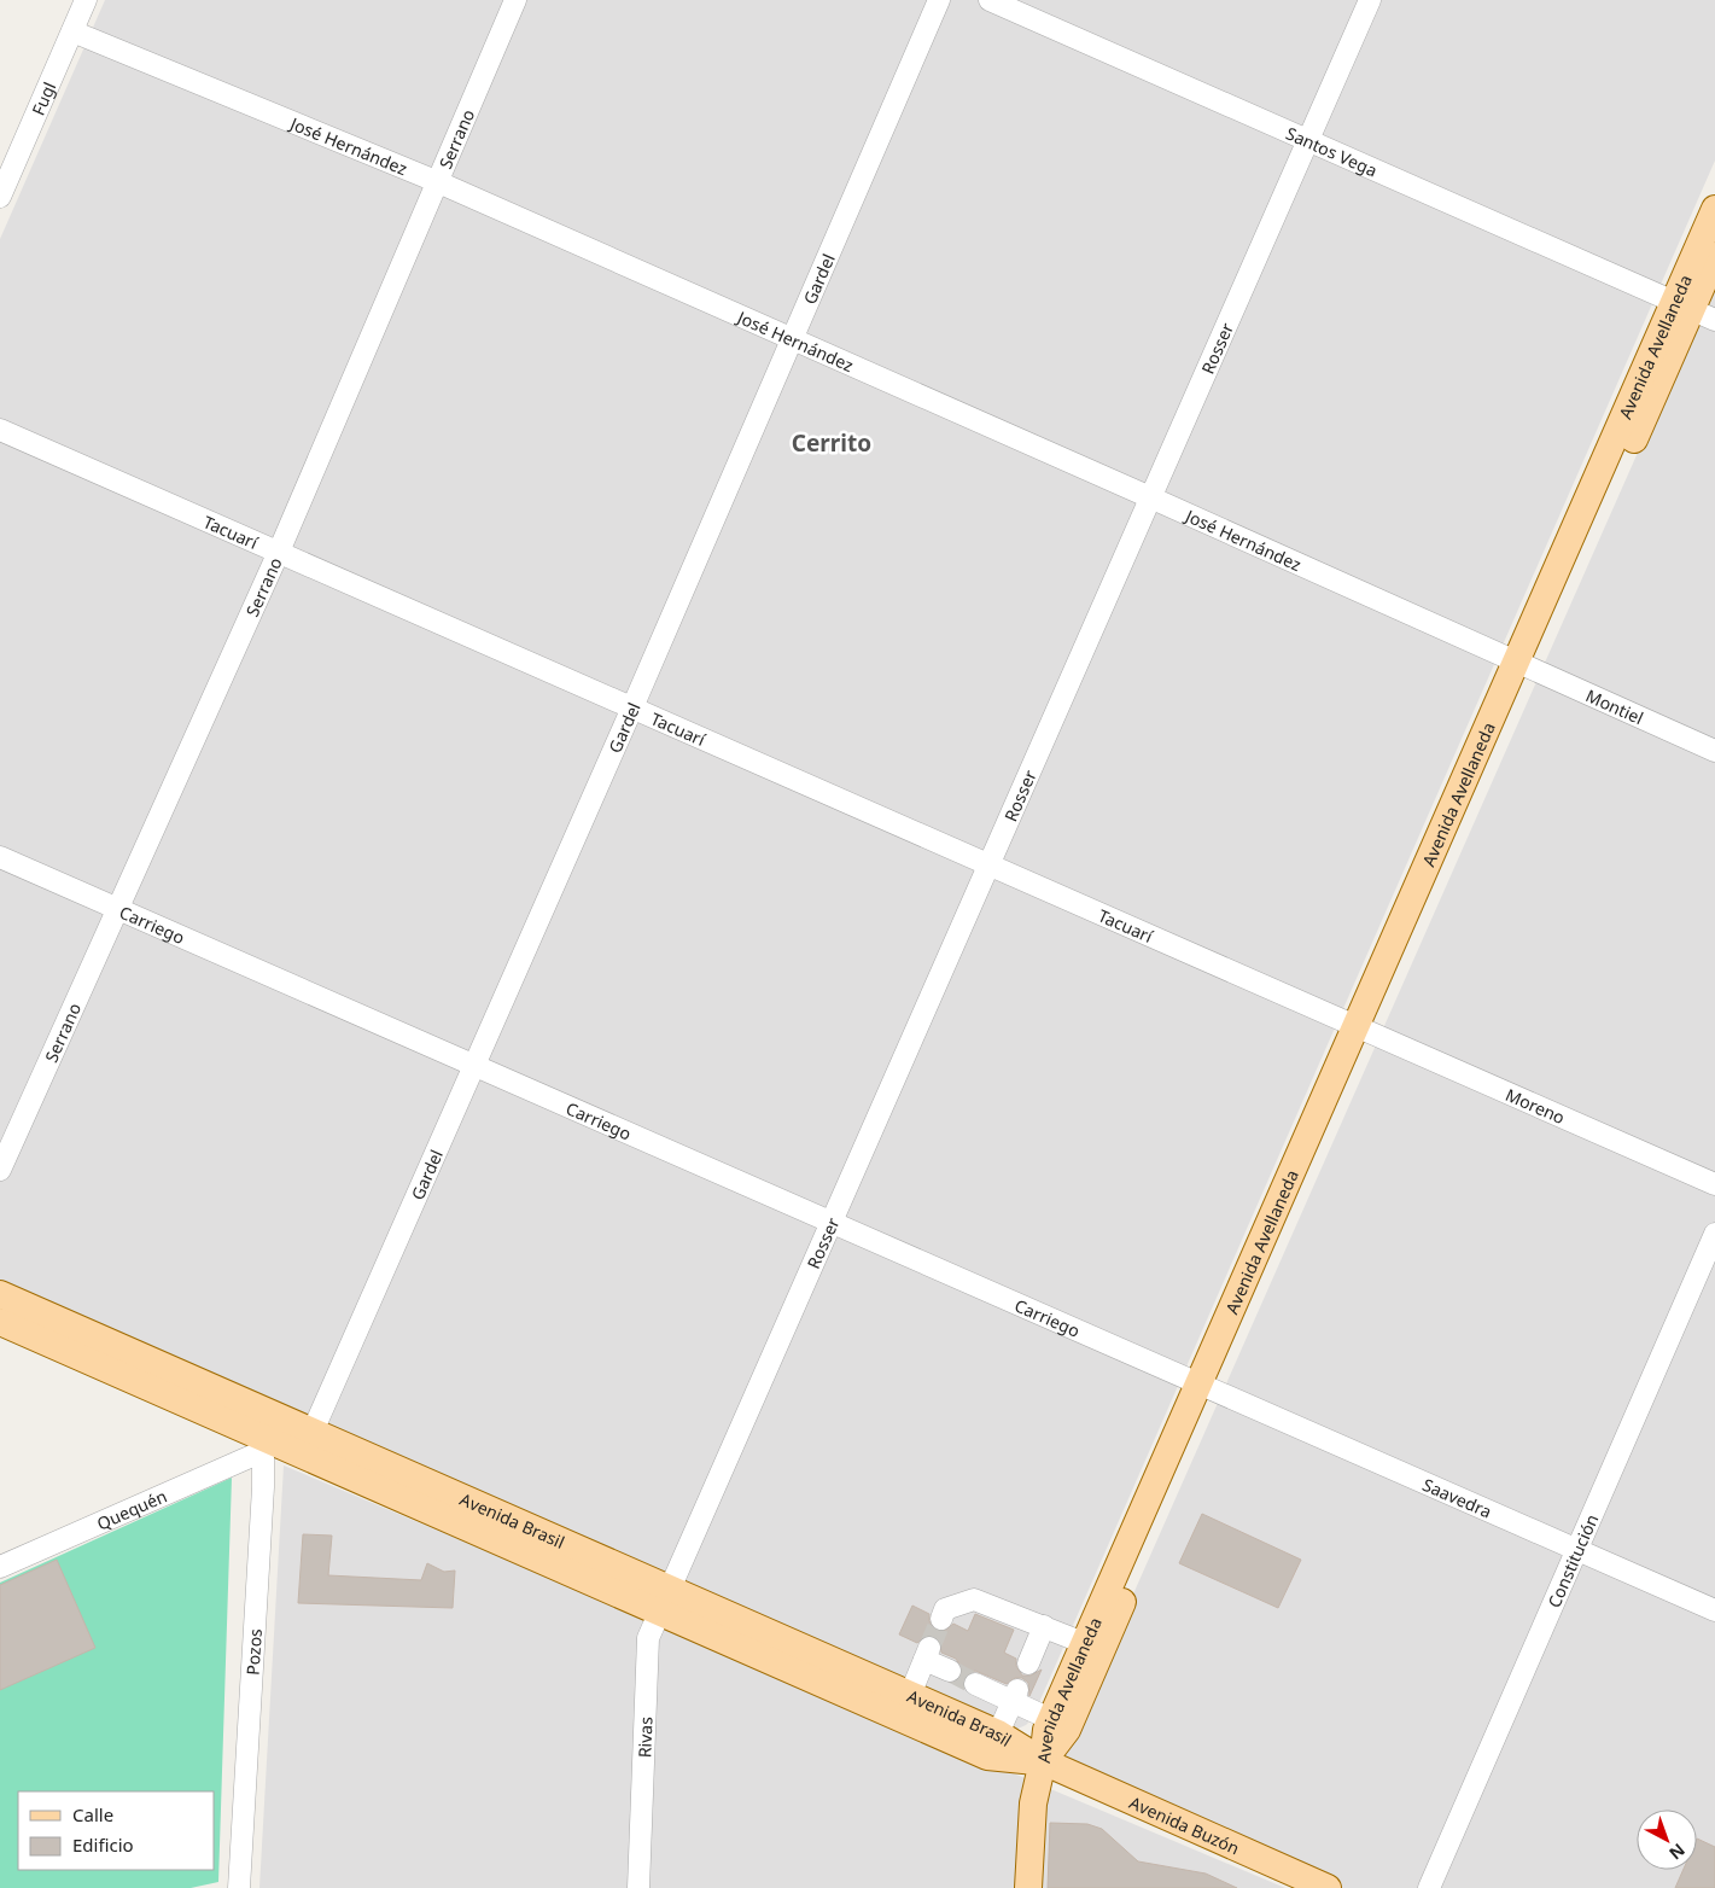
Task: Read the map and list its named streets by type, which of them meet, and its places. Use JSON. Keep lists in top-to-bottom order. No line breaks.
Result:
{"streets":{"main road":["Avenida Avellaneda","Avenida Brasil","Avenida Buzón"],"street":["Fugl","Serrano","José Hernández","Santos Vega","Gardel","Rosser","Tacuarí","Montiel","Carriego","Moreno","Saavedra","Quequén","Constitución","Pozos","Rivas"]},"crossings":[["Fugl","José Hernández"],["Serrano","José Hernández"],["Serrano","Tacuarí"],["Serrano","Carriego"],["José Hernández","Gardel"],["José Hernández","Avenida Avellaneda"],["José Hernández","Rosser"],["José Hernández","Montiel"],["Santos Vega","Avenida Avellaneda"],["Santos Vega","Rosser"],["Gardel","Tacuarí"],["Gardel","Carriego"],["Gardel","Avenida Brasil"],["Avenida Avellaneda","Tacuarí"],["Avenida Avellaneda","Montiel"],["Avenida Avellaneda","Carriego"],["Avenida Avellaneda","Moreno"],["Avenida Avellaneda","Saavedra"],["Avenida Avellaneda","Avenida Brasil"],["Avenida Avellaneda","Avenida Buzón"],["Rosser","Tacuarí"],["Rosser","Carriego"],["Rosser","Avenida Brasil"],["Rosser","Rivas"],["Tacuarí","Moreno"],["Carriego","Saavedra"],["Saavedra","Constitución"],["Quequén","Avenida Brasil"],["Quequén","Pozos"],["Avenida Brasil","Pozos"],["Avenida Brasil","Rivas"],["Avenida Brasil","Avenida Buzón"]],"districts":["Cerrito"],"legend":["Calle","Edificio"],"north":"bottom right"}
